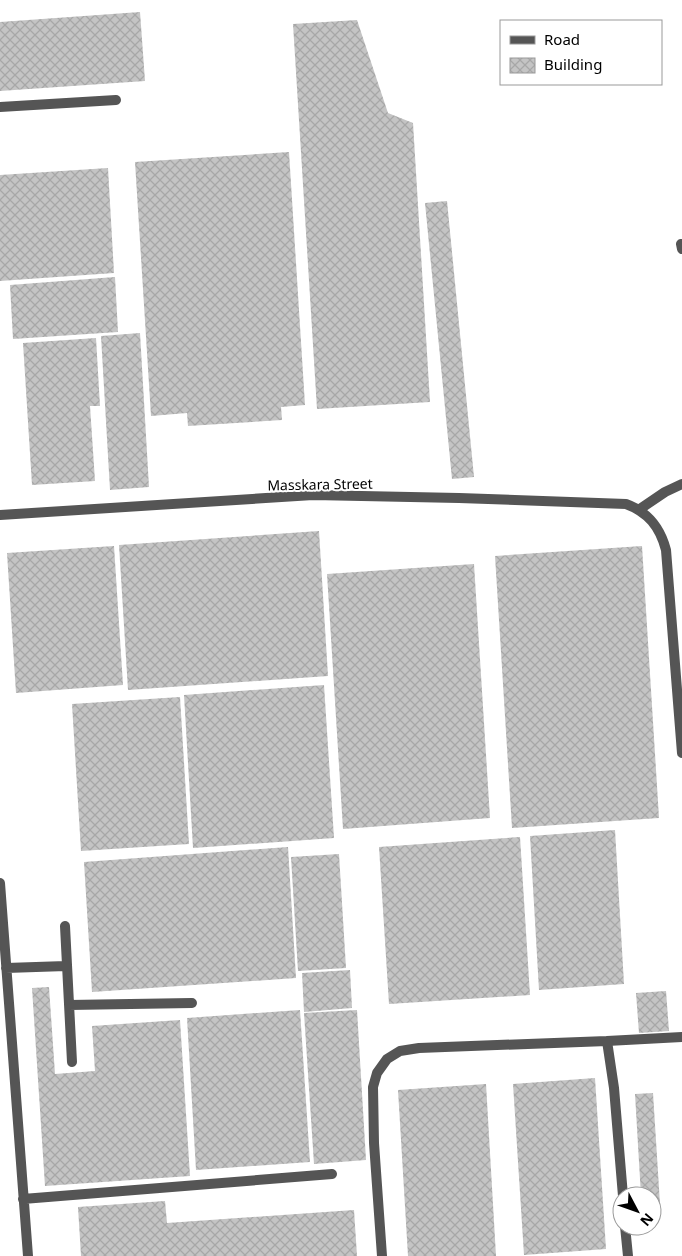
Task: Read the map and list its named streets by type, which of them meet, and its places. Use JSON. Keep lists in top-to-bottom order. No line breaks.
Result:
{"streets":{"street":["Masskara Street"]},"legend":["Road","Building"],"north":"bottom right"}
